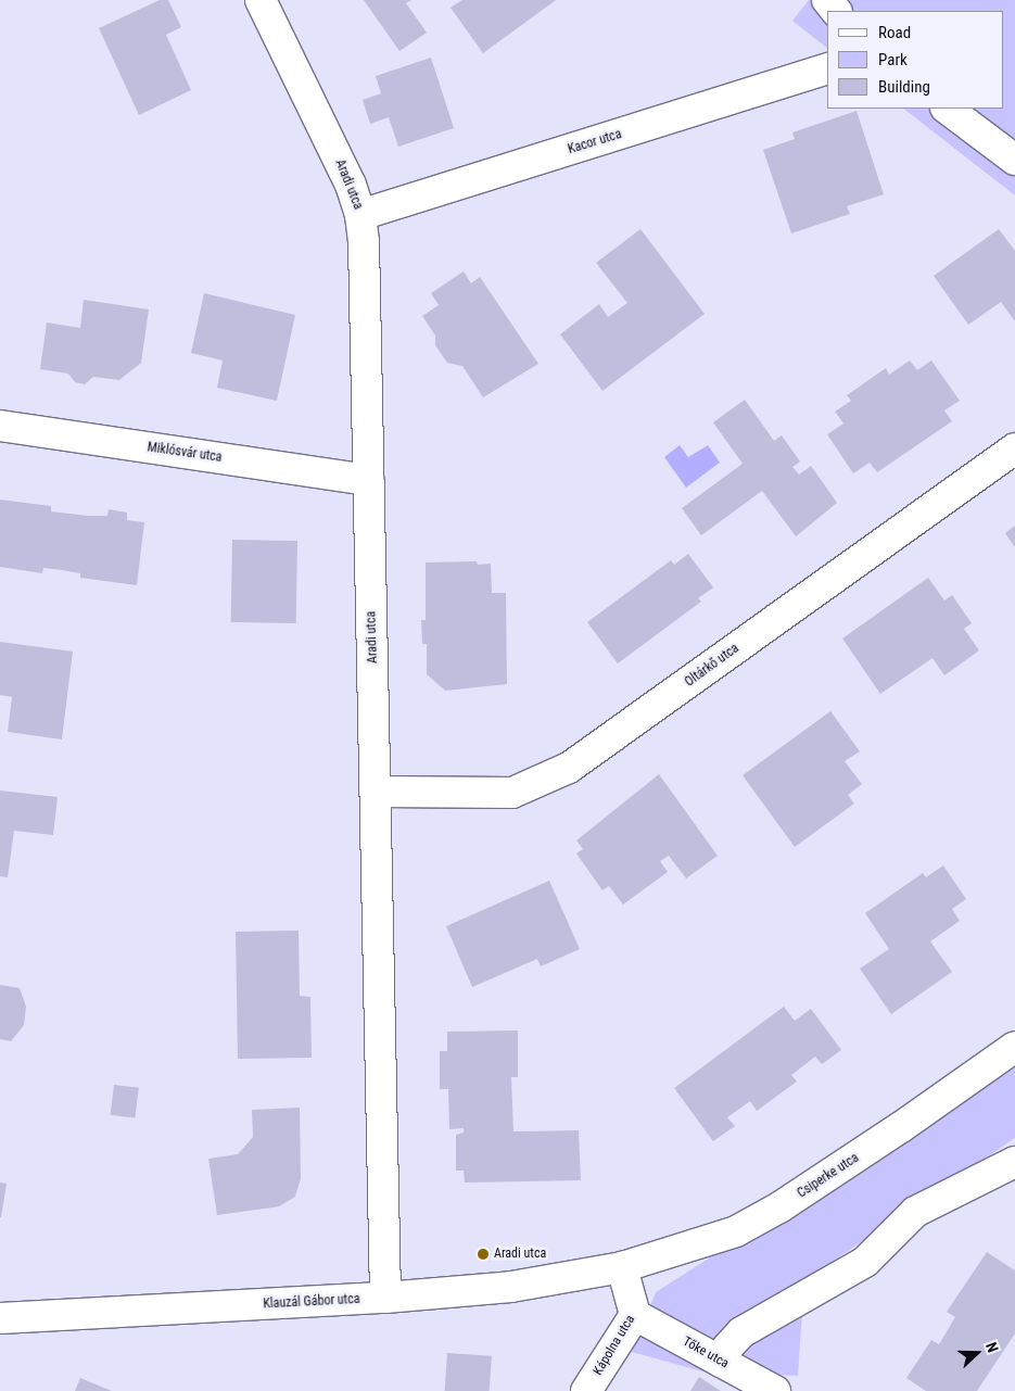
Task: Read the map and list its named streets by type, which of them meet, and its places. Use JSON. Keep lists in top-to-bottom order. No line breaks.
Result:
{"streets":{"street":["Kacor utca","Aradi utca","Miklósvár utca","Oltárkő utca","Csiperke utca","Klauzál Gábor utca","Kápolna utca","Tőke utca"]},"crossings":[["Kacor utca","Aradi utca"],["Aradi utca","Miklósvár utca"],["Aradi utca","Oltárkő utca"],["Aradi utca","Klauzál Gábor utca"],["Csiperke utca","Klauzál Gábor utca"],["Csiperke utca","Kápolna utca"],["Klauzál Gábor utca","Kápolna utca"],["Kápolna utca","Tőke utca"]],"places":["Aradi utca"],"legend":["Road","Park","Building"],"north":"right"}
